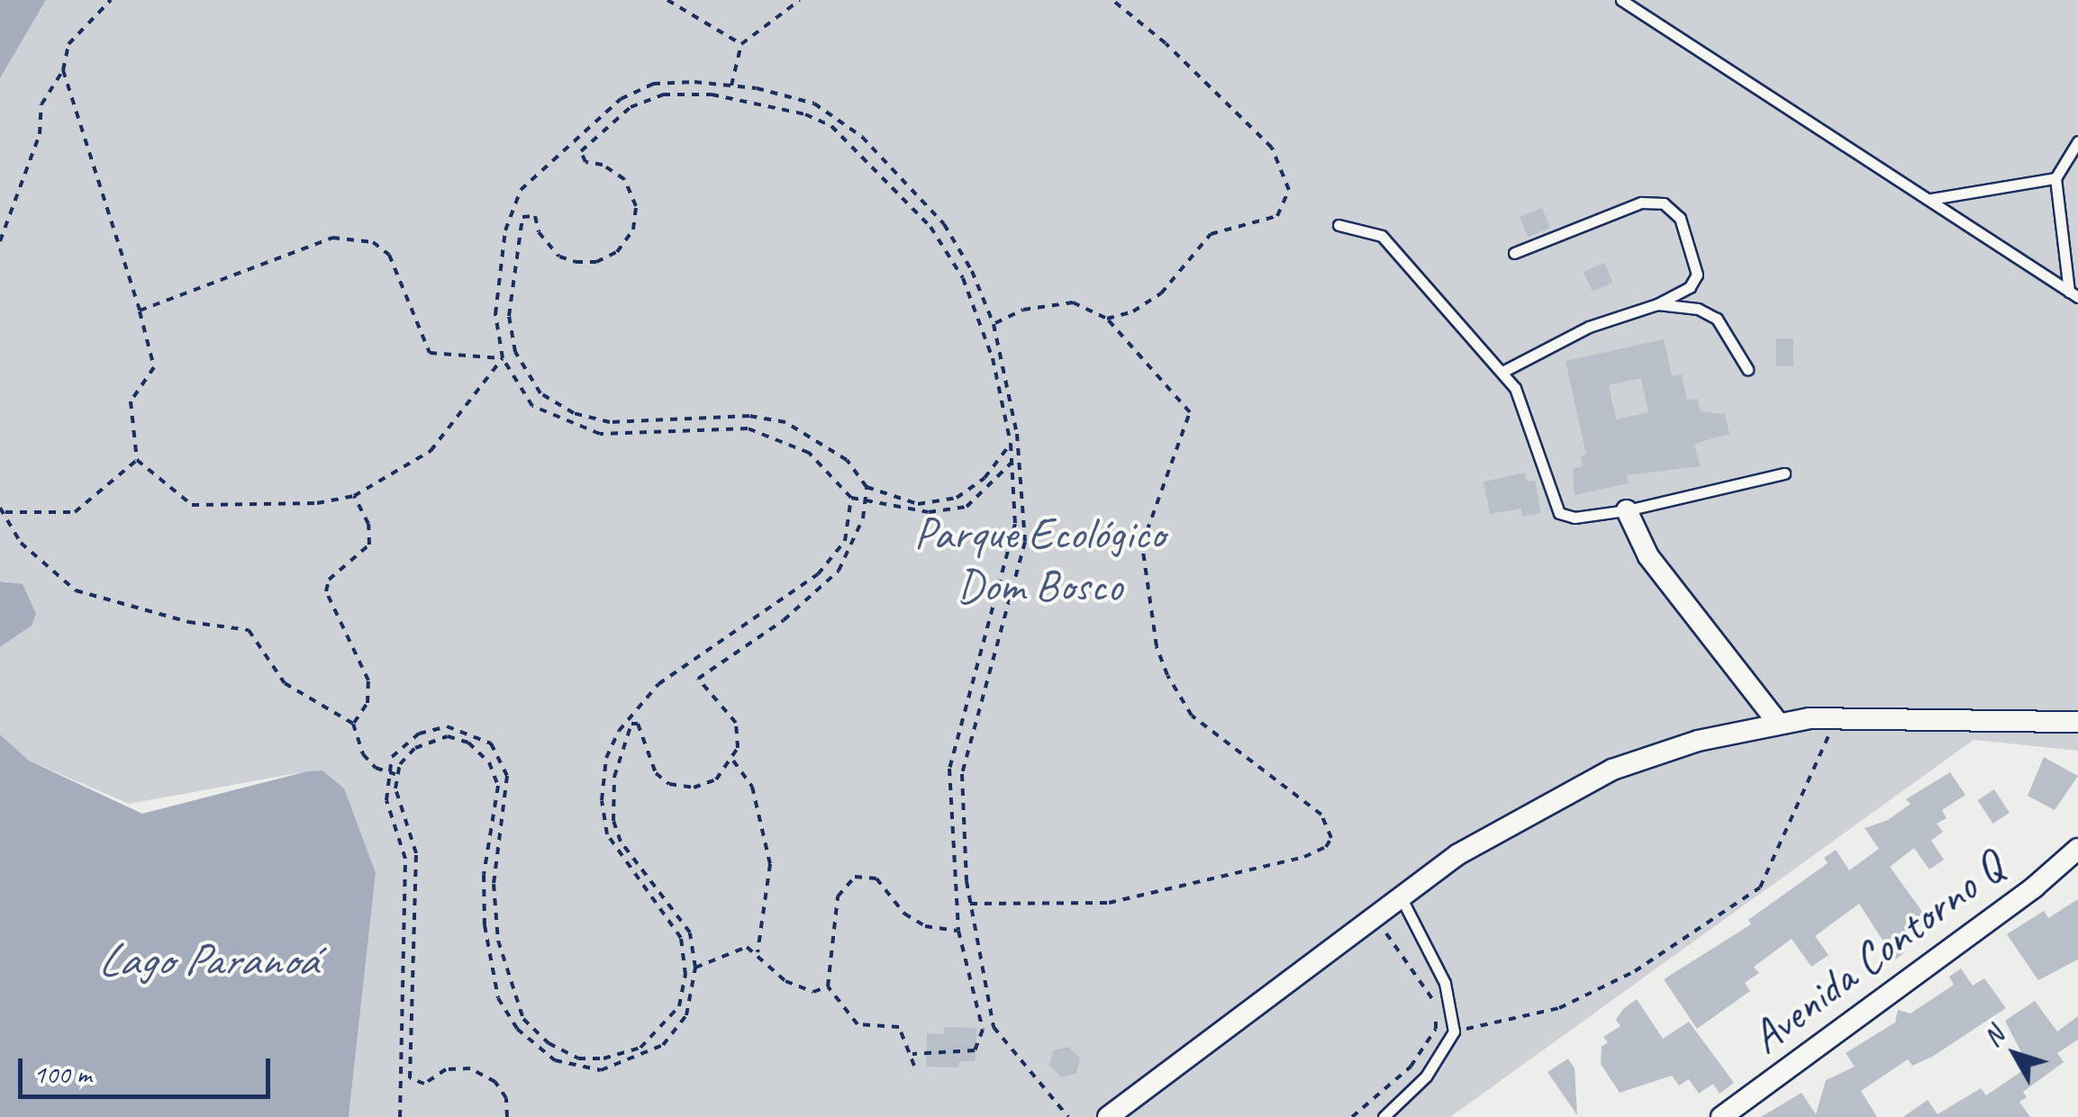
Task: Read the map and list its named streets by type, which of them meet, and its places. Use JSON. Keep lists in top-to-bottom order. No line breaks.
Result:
{"streets":{"street":["Avenida Contorno Q"]},"water":["Lago Paranoá"],"parks":["Parque Ecológico Dom Bosco"],"scale_bar":"100 m","north":"top left"}
